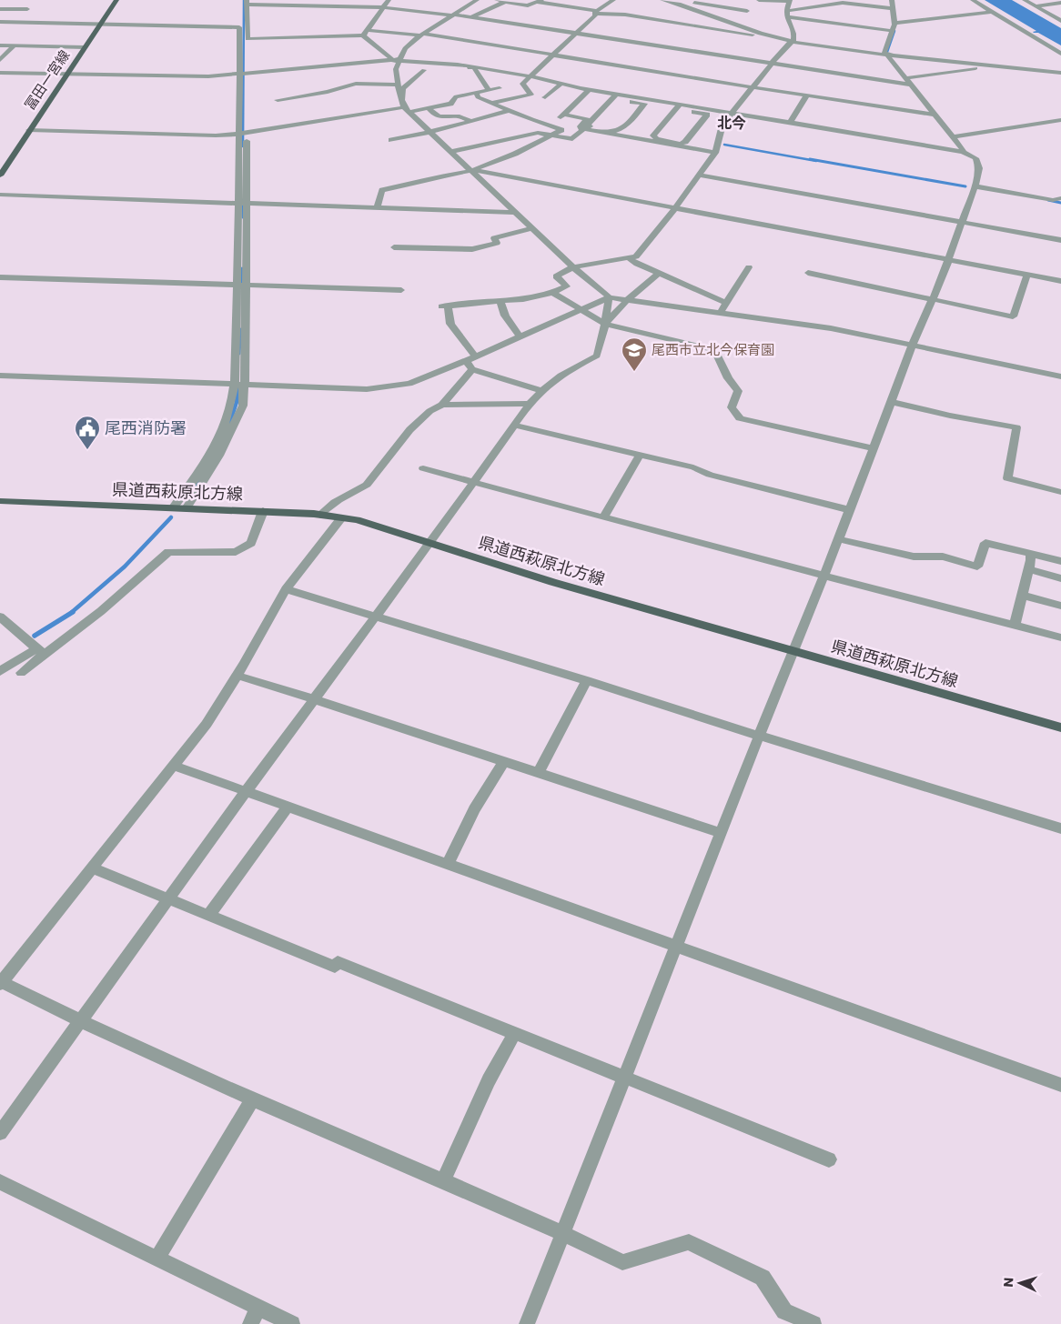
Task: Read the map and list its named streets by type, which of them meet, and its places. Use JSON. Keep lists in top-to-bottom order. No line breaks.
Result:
{"streets":{"main road":["冨田一宮線","県道西萩原北方線"]},"districts":["北今"],"places":{"school or university":["尾西市立北今保育園"],"public building":["尾西消防署"]},"north":"left"}
